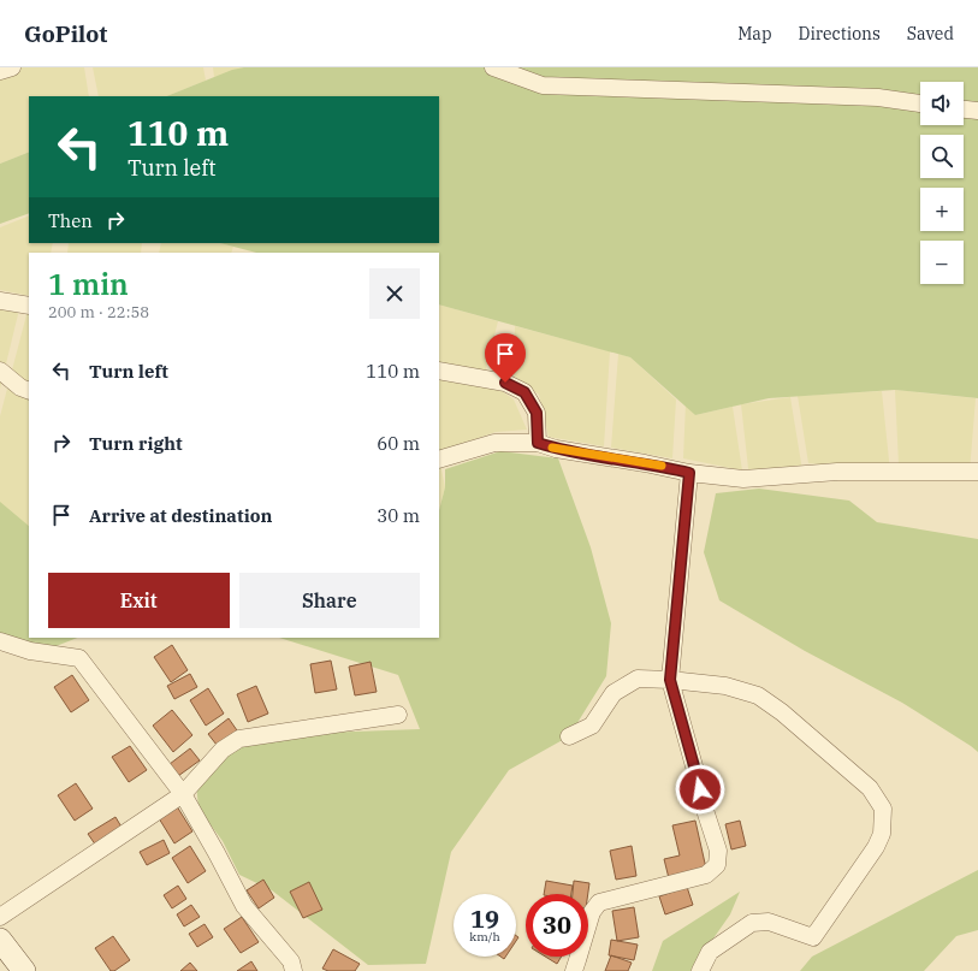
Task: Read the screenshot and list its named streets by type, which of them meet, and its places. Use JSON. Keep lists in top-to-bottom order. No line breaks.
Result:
{"page":{"header":"GoPilot","nav":["Map","Directions","Saved"],"map_buttons":["+","−"],"turn":["110 m","Turn left"],"then":"Then","heading":["1 min","200 m · 22:58"],"list":[{"name":"Turn left","value":"110 m"},{"name":"Turn right","value":"60 m"},{"name":"Arrive at destination","value":"30 m"}],"buttons":["Exit","Share"],"speed":"19 km/h","limit":"30"}}
